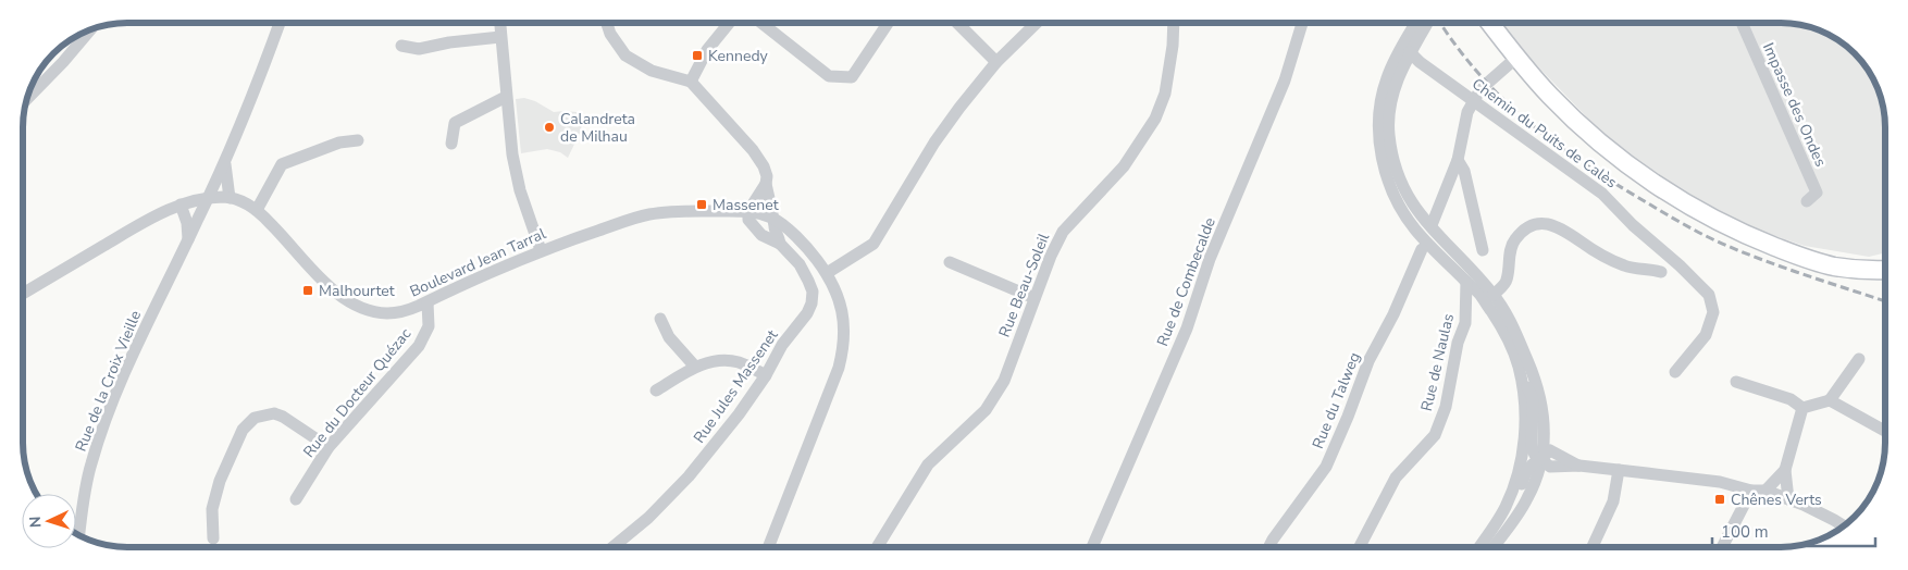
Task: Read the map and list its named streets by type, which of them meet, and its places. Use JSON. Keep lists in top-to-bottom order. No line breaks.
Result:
{"streets":{"street":["Impasse des Ondes","Chemin du Puits de Calès","Boulevard Jean Tarral","Rue de Combecalde","Rue Beau-Soleil","Rue de Naulas","Rue de la Croix Vieille","Rue Jules Massenet","Rue du Docteur Quézac","Rue du Talweg"]},"crossings":[["Boulevard Jean Tarral","Rue de la Croix Vieille"],["Boulevard Jean Tarral","Rue Jules Massenet"],["Boulevard Jean Tarral","Rue du Docteur Quézac"]],"places":{"transit":["Kennedy","Massenet","Malhourtet","Chênes Verts"],"other":["Calandreta de Milhau"]},"scale_bar":"100 m","north":"left"}
